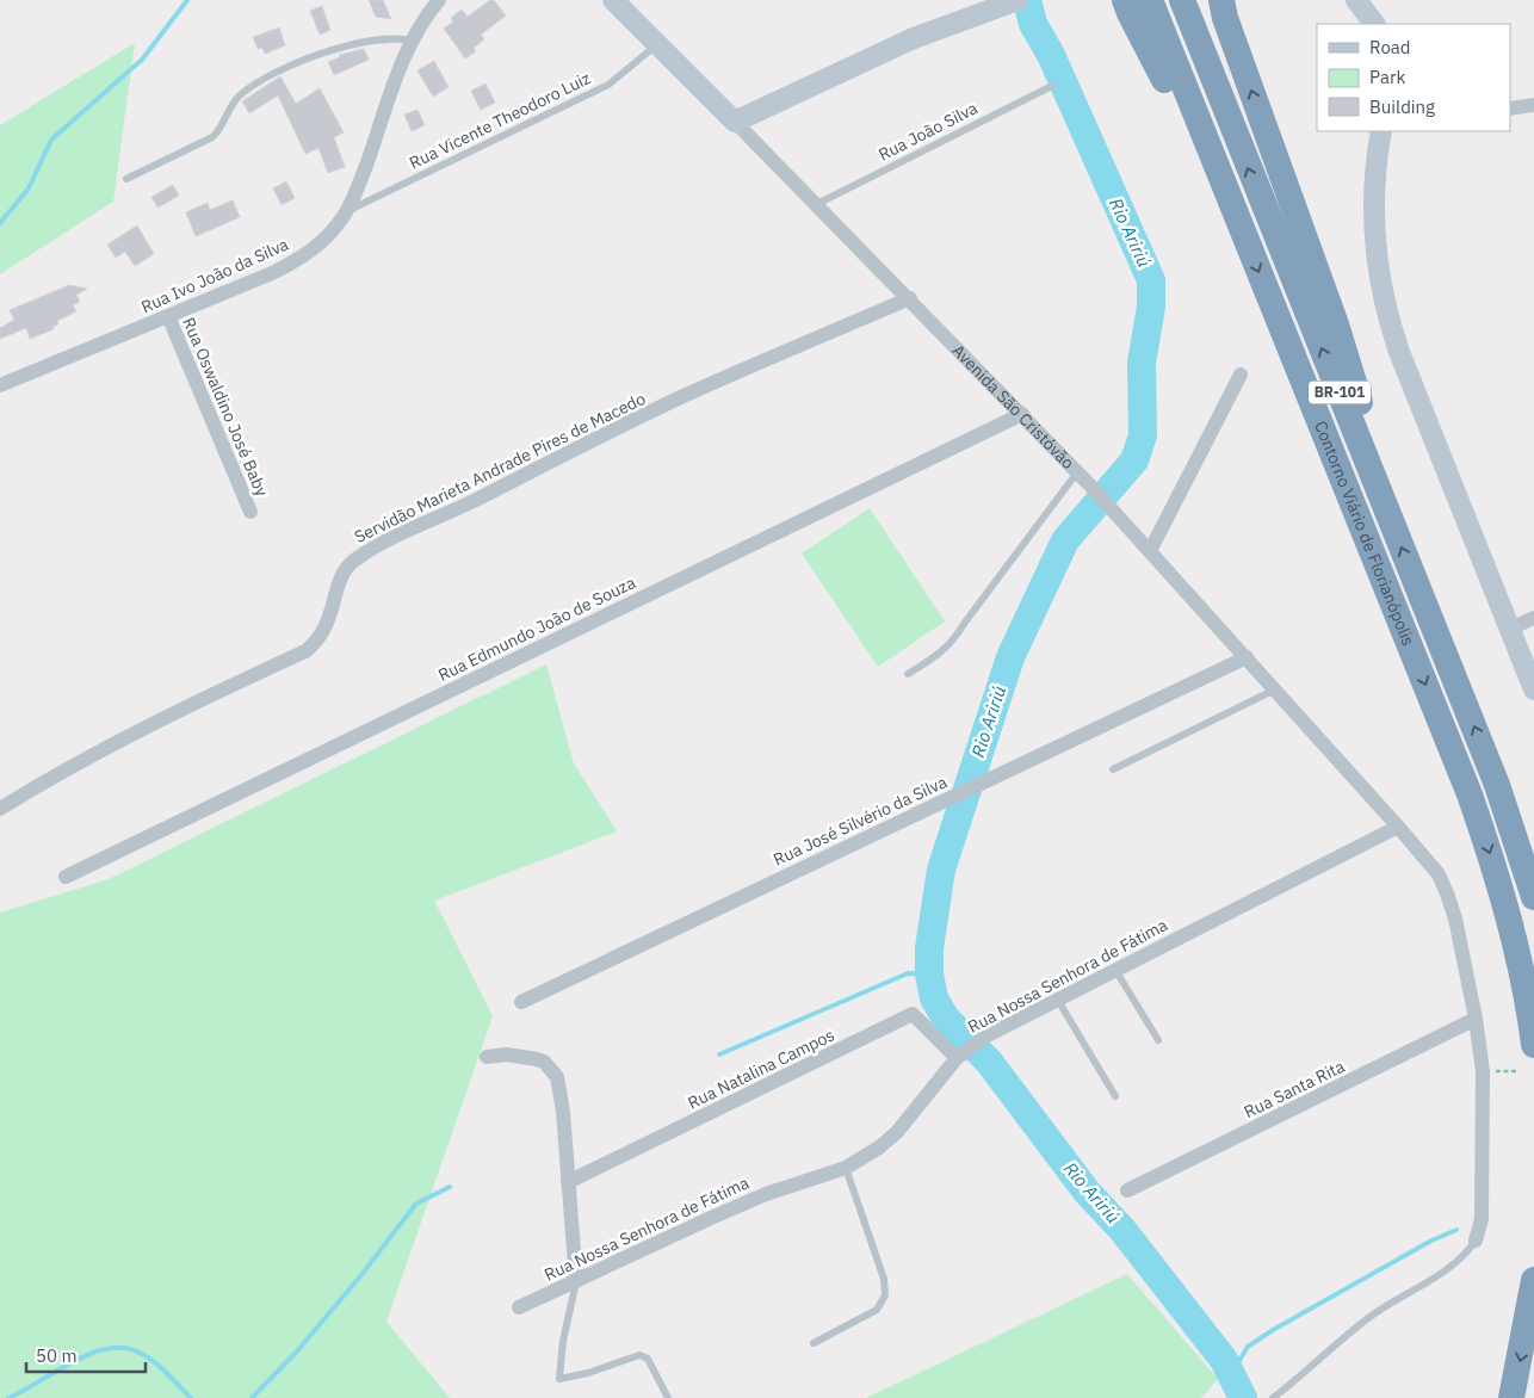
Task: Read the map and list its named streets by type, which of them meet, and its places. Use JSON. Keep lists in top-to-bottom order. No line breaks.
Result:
{"streets":{"highway":["BR-101","Contorno Viário de Florianópolis"],"main road":["Avenida São Cristóvão"],"street":["Rua Ivo João da Silva","Rua Oswaldino José Baby","Servidão Marieta Andrade Pires de Macedo","Rua Edmundo João de Souza","Rua José Silvério da Silva","Rua Nossa Senhora de Fátima","Rua Natalina Campos","Rua Santa Rita"],"lane":["Rua Vicente Theodoro Luiz","Rua João Silva"]},"crossings":[["Rua Vicente Theodoro Luiz","Rua Ivo João da Silva"],["Rua Vicente Theodoro Luiz","Avenida São Cristóvão"],["Rua João Silva","Avenida São Cristóvão"],["Rua Ivo João da Silva","Rua Oswaldino José Baby"],["Avenida São Cristóvão","Servidão Marieta Andrade Pires de Macedo"],["Avenida São Cristóvão","Rua Edmundo João de Souza"],["Avenida São Cristóvão","Rua José Silvério da Silva"],["Avenida São Cristóvão","Rua Nossa Senhora de Fátima"],["Avenida São Cristóvão","Rua Santa Rita"],["Rua Nossa Senhora de Fátima","Rua Natalina Campos"]],"water":["Rio Aririú"],"legend":["Road","Park","Building"],"scale_bar":"50 m"}
